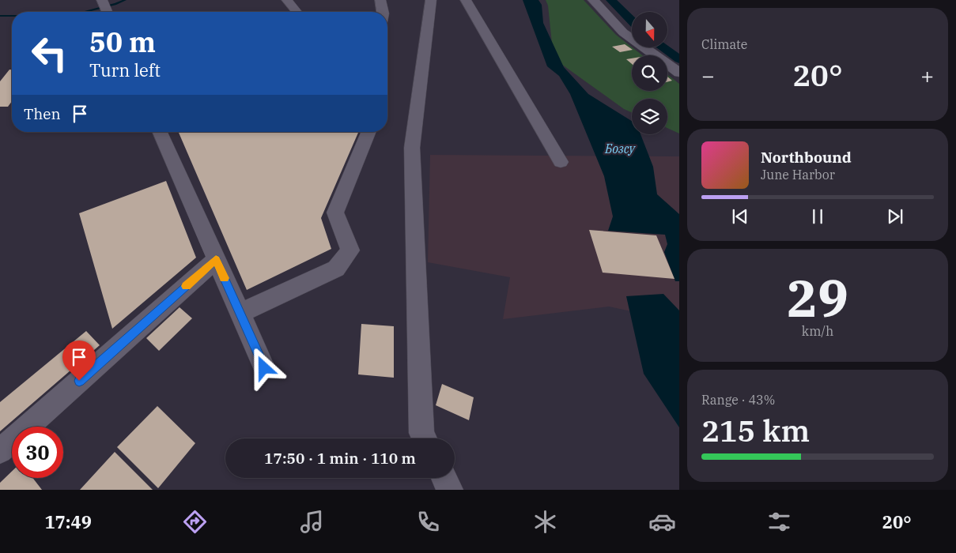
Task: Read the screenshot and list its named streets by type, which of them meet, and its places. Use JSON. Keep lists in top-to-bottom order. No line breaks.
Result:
{"water":["Бозсу"],"north":"bottom","page":{"tile":["Climate",["29","km/h"],["Range · 43%","215 km"]],"turn":["50 m","Turn left"],"heat":["−","20°","+"],"then":"Then","song":["Northbound","June Harbor"],"limit":"30","trip":"17:50 · 1 min · 110 m","tabs":["17:49","20°"]}}
